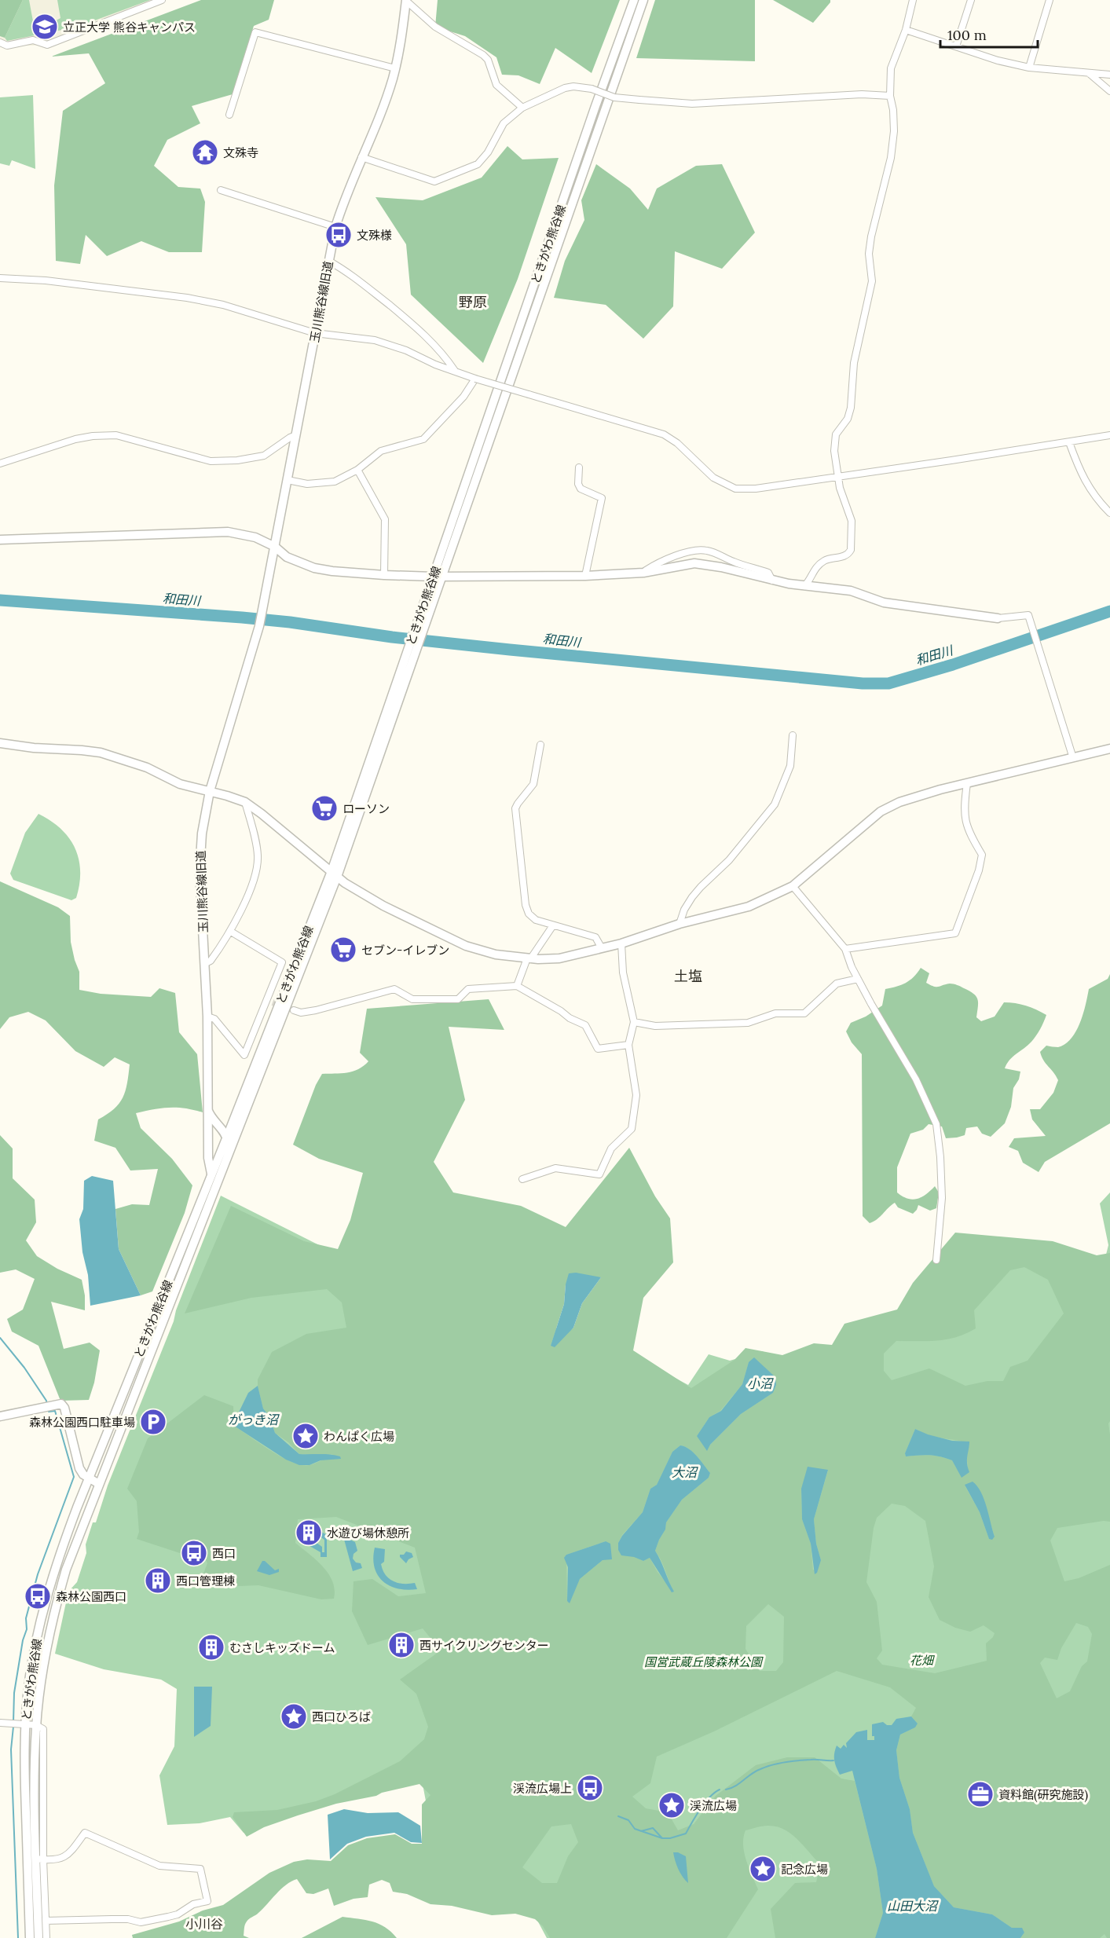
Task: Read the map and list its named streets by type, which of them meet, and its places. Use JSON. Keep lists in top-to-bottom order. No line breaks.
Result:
{"streets":{"main road":["ときがわ熊谷線","玉川熊谷線旧道"]},"crossings":[["ときがわ熊谷線","玉川熊谷線旧道"]],"districts":["野原","土塩","小川谷"],"water":["和田川","小沼","がっき沼","大沼","山田大沼"],"parks":["花畑","国営武蔵丘陵森林公園"],"places":{"school or university":["立正大学 熊谷キャンパス"],"temple":["文殊寺"],"bus stop":["文殊様","西口","森林公園西口","渓流広場上"],"supermarket":["ローソン","セブン-イレブン"],"parking":["森林公園西口駐車場"],"place":["わんぱく広場","西口ひろば","渓流広場","記念広場"],"building":["水遊び場休憩所","西口管理棟","西サイクリングセンター","むさしキッズドーム"],"office":["資料館(研究施設)"]},"scale_bar":"100 m"}
